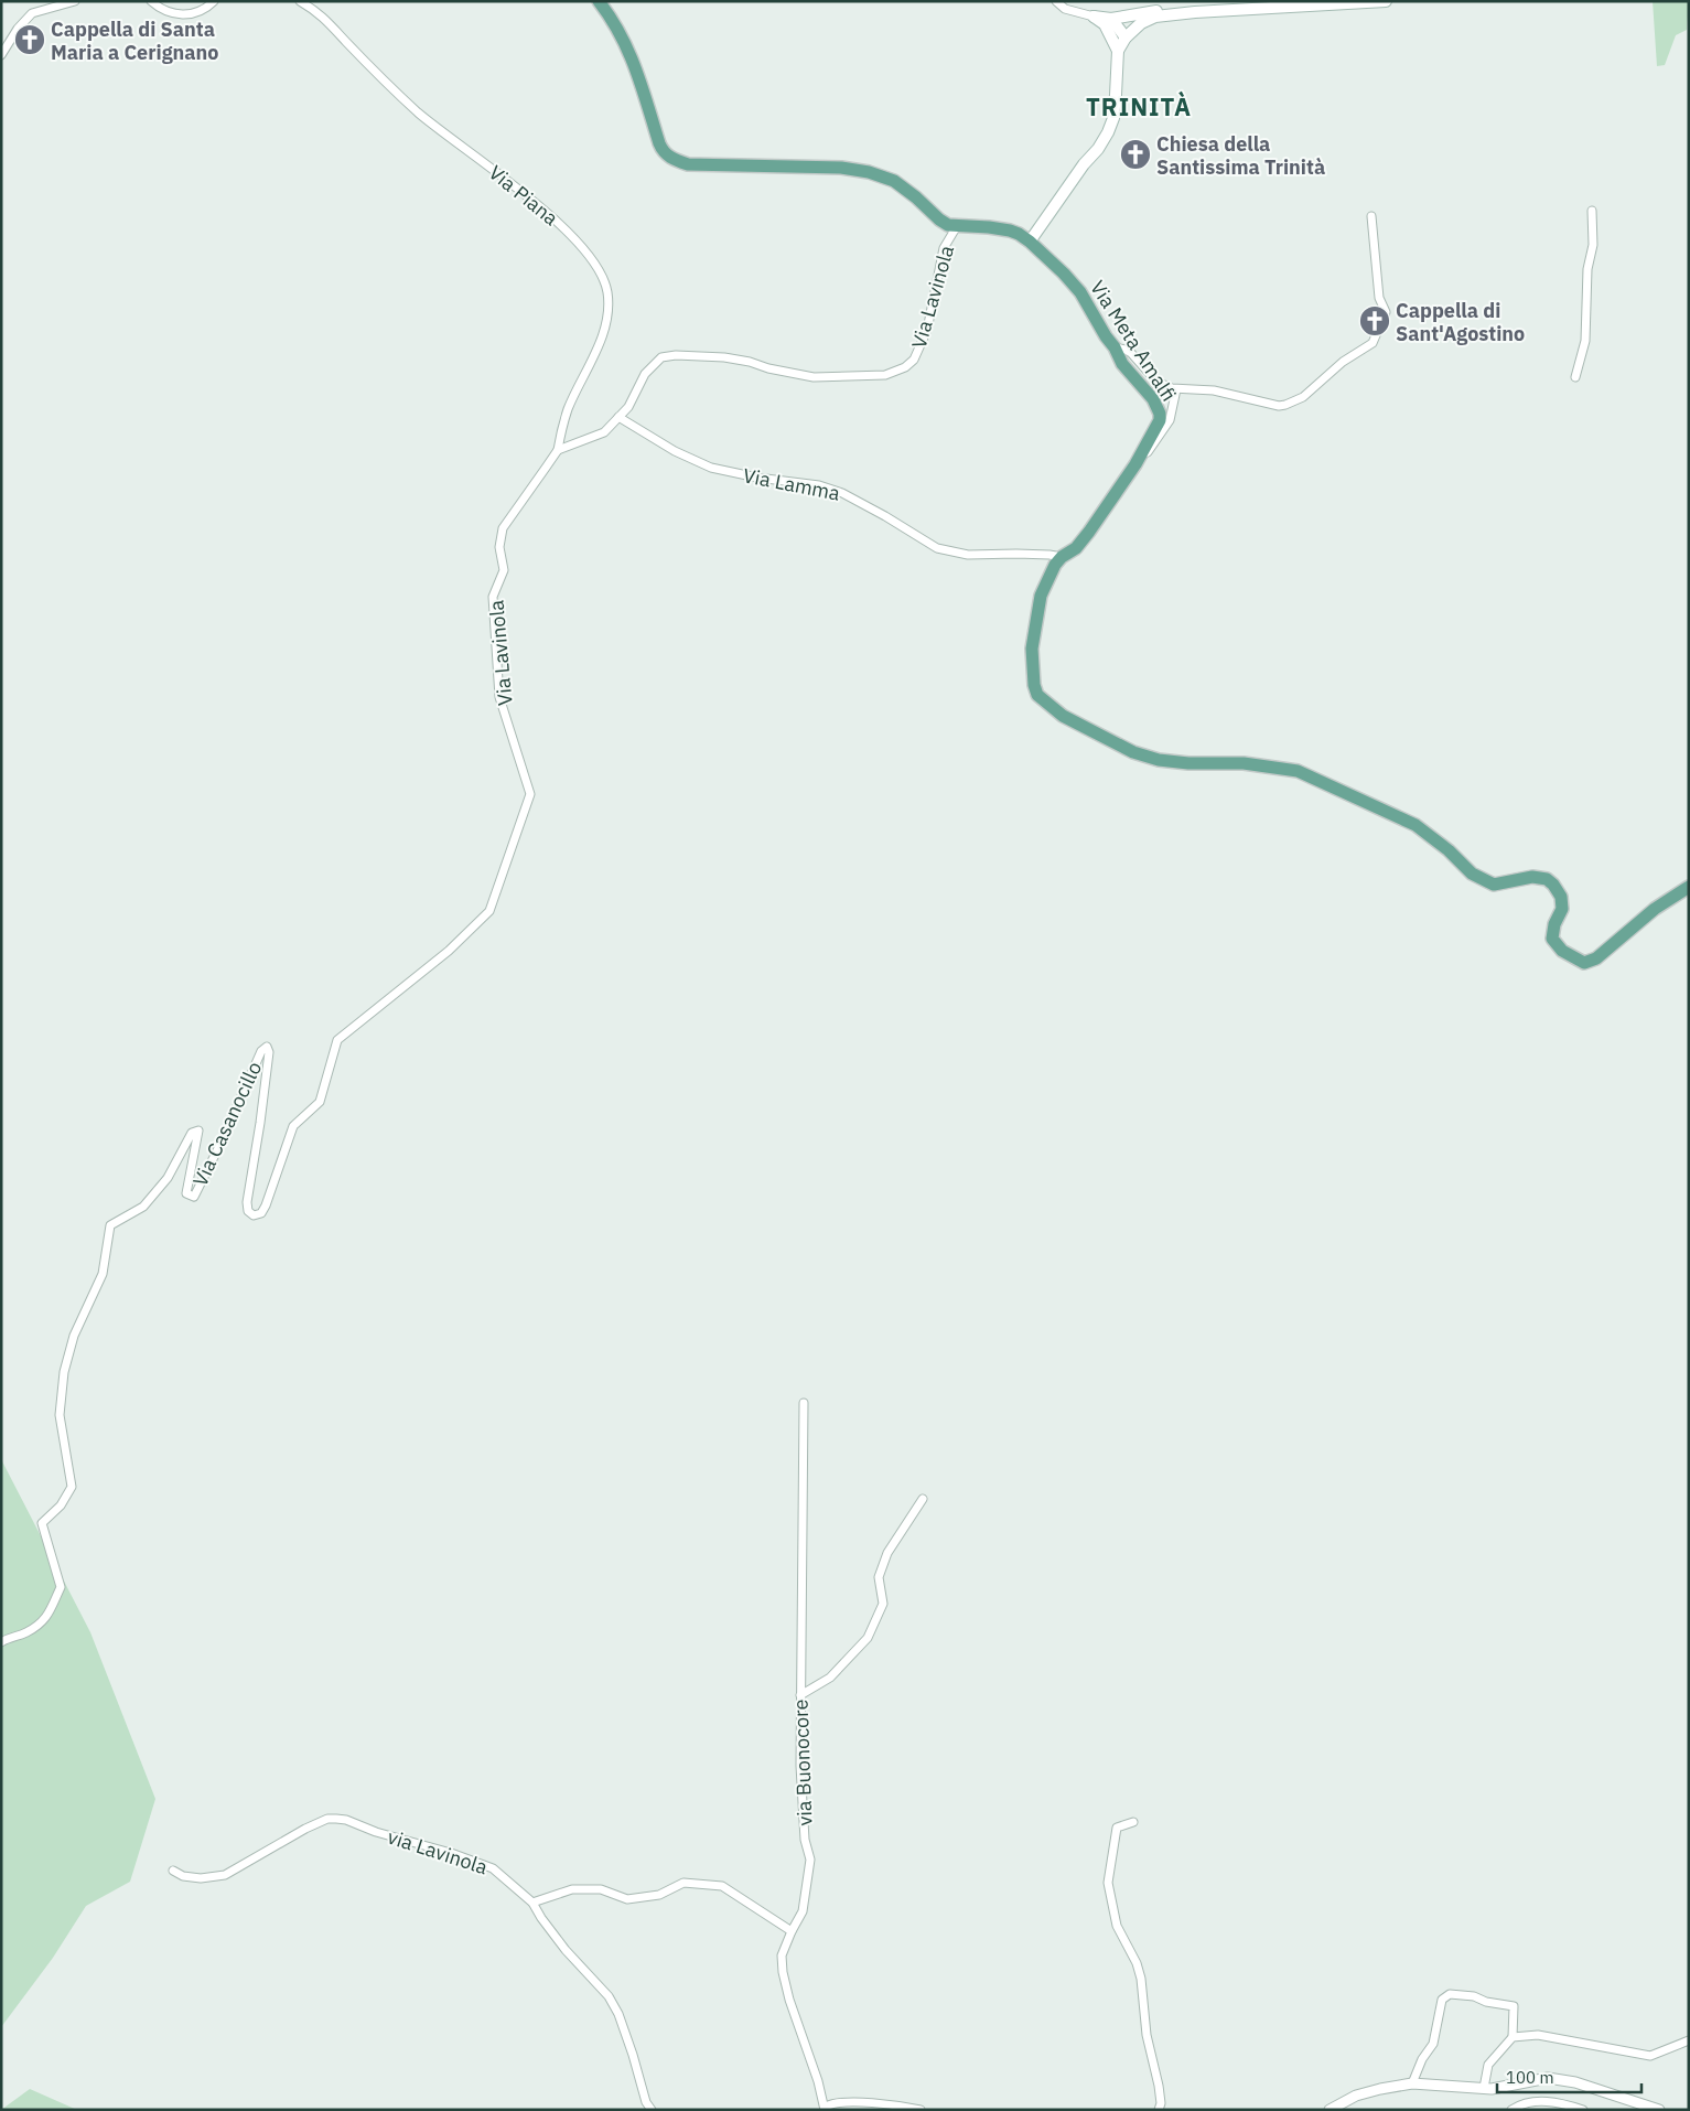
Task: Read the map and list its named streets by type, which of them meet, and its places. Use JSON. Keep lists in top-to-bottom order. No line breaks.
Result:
{"streets":{"main road":["Via Meta Amalfi"],"street":["Via Piana","Via Lavinola","Via Lamma","Via Casanocillo","via Buonocore","via Lavinola"]},"crossings":[["Via Piana","Via Lavinola"],["Via Lavinola","Via Meta Amalfi"],["Via Lavinola","Via Lamma"],["Via Lavinola","Via Casanocillo"],["Via Meta Amalfi","Via Lamma"]],"districts":["TRINITÀ"],"places":{"church":["Cappella di Santa Maria a Cerignano","Chiesa della Santissima Trinità","Cappella di Sant'Agostino"]},"scale_bar":"100 m"}
